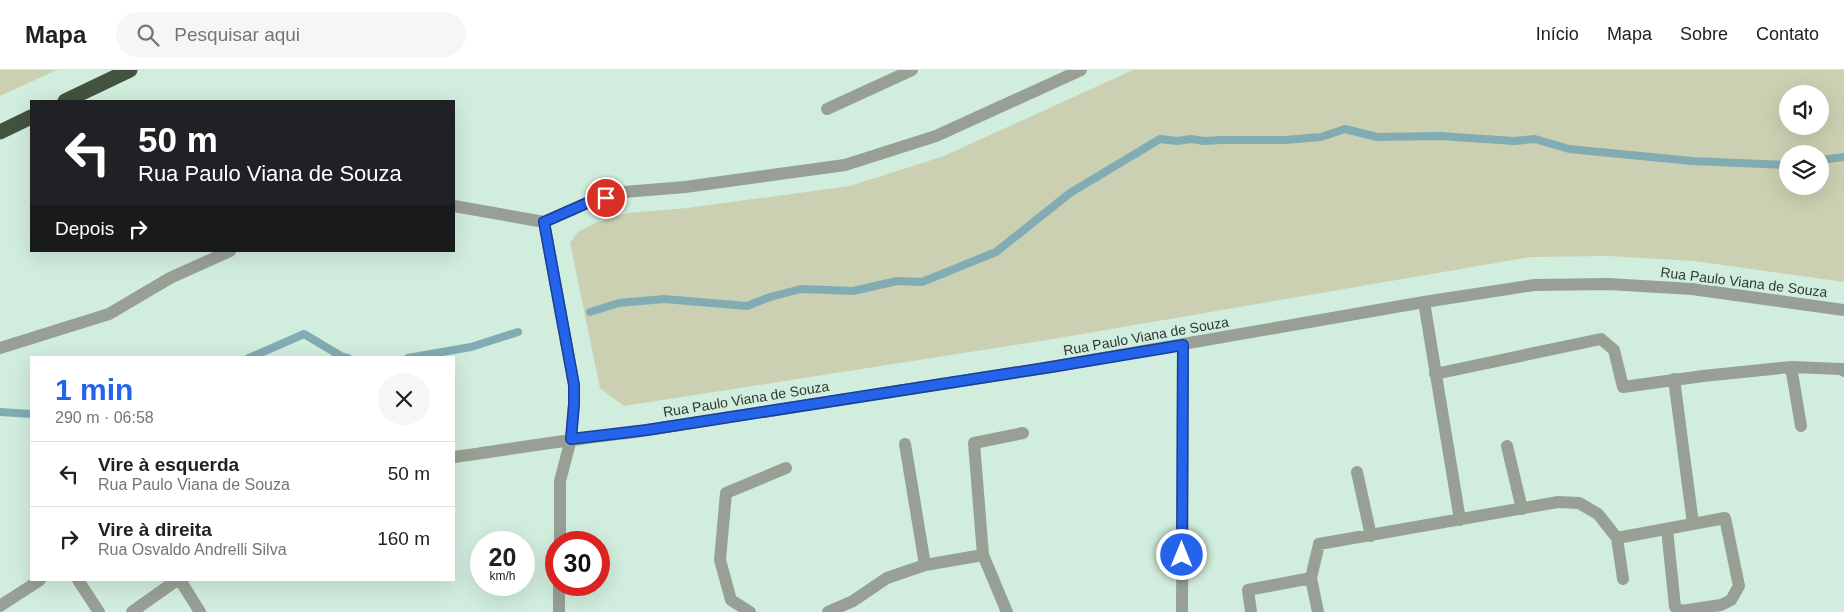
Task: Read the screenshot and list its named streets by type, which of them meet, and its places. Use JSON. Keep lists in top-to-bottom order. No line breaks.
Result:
{"streets":{"street":["Rua Paulo Viana de Souza"]},"page":{"header":"Mapa","search":"Pesquisar aqui","nav":["Início","Mapa","Sobre","Contato"],"turn":["50 m","Rua Paulo Viana de Souza"],"then":"Depois","heading":["1 min","290 m · 06:58"],"list":[{"name":"Vire à esquerda","note":"Rua Paulo Viana de Souza","value":"50 m"},{"name":"Vire à direita","note":"Rua Osvaldo Andrelli Silva","value":"160 m"}],"speed":"20 km/h","limit":"30"}}
